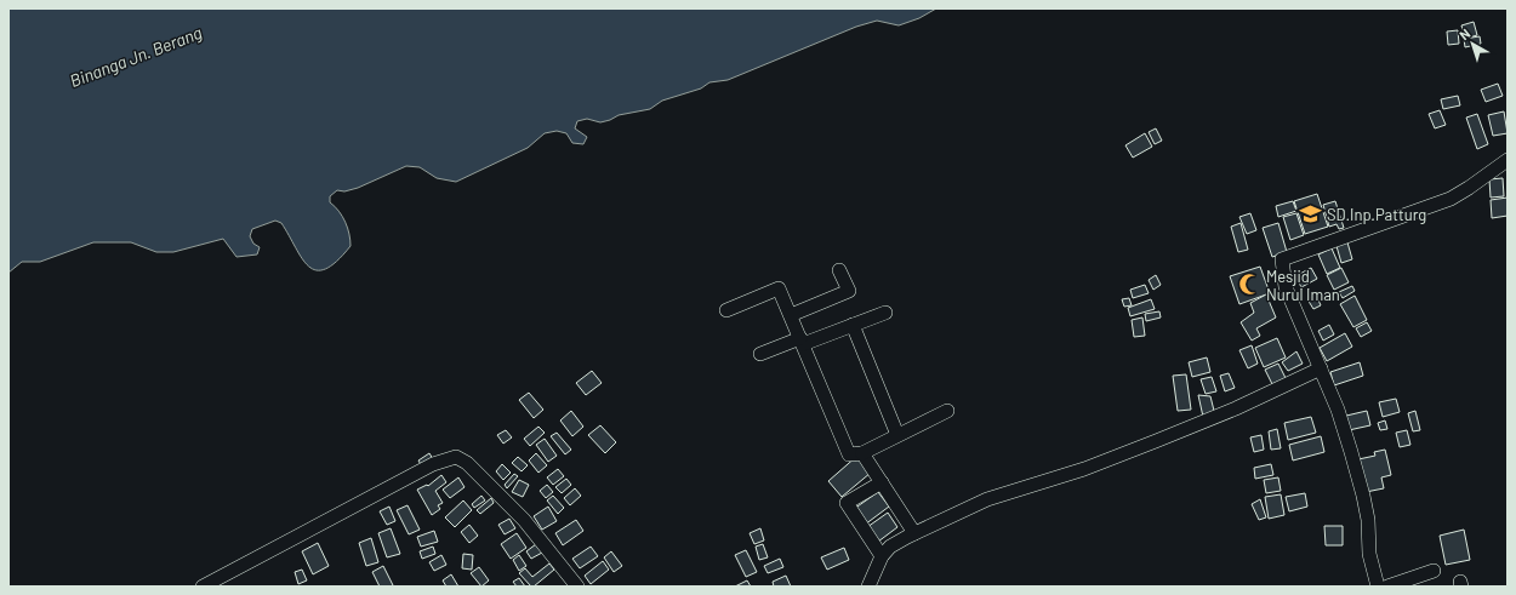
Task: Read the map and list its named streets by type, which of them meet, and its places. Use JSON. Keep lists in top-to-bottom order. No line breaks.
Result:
{"water":["Binanga Jn. Berang"],"places":{"school or university":["SD.Inp.Patturg"],"mosque":["Mesjid Nurul Iman"]},"north":"top left"}
